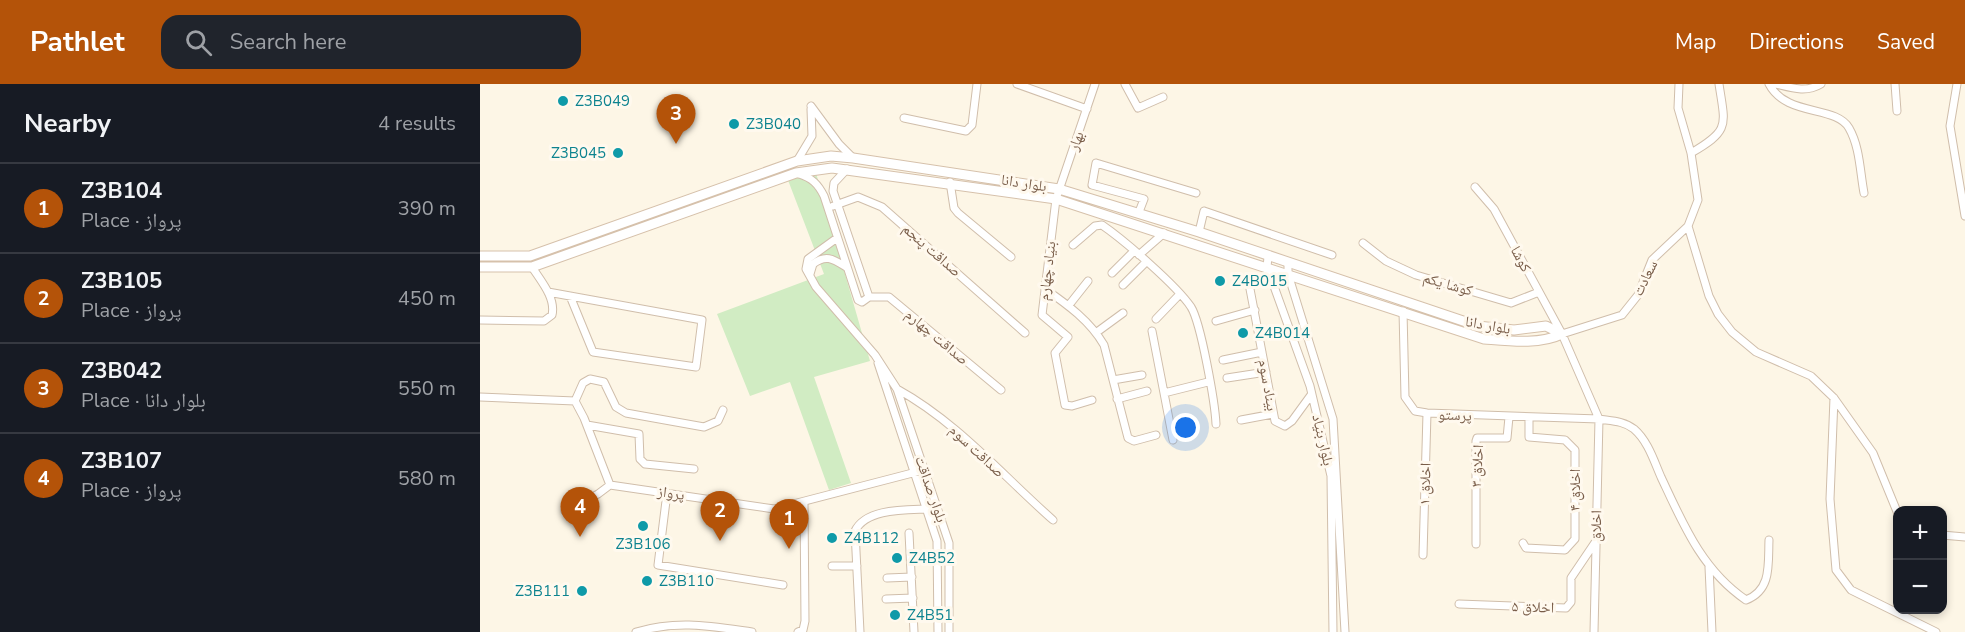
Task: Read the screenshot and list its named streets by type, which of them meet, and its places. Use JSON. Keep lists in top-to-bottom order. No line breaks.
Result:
{"streets":{"street":["بهار","بلوار دانا","صداقت پنجم","کوشا","بنیاد چهارم","سعادت","کوشا یکم","صداقت چهارم","بیناد سوم","پرستو","بلوار بنیاد","صداقت سوم","اخلاق ۳","اخلاق ۱","بلوار صداقت","اخلاق ۴","پرواز","اخلاق","اخلاق ۵"]},"crossings":[["بهار","بلوار دانا"],["بهار","بنیاد چهارم"],["بلوار دانا","کوشا"],["بلوار دانا","بنیاد چهارم"],["بلوار دانا","سعادت"],["بلوار دانا","پرستو"],["بلوار دانا","بلوار بنیاد"],["کوشا","سعادت"],["کوشا","کوشا یکم"],["بیناد سوم","بلوار بنیاد"],["پرستو","اخلاق ۳"],["پرستو","اخلاق ۱"],["پرستو","اخلاق ۴"],["پرستو","اخلاق"],["صداقت سوم","بلوار صداقت"],["بلوار صداقت","پرواز"],["اخلاق","اخلاق ۵"]],"places":["Z3B049","Z3B040","Z3B045","Z4B015","Z4B014","Z3B106","Z4B112","Z4B52","Z3B110","Z3B111","Z4B51"],"page":{"header":"Pathlet","search":"Search here","nav":["Map","Directions","Saved"],"heading":["Nearby","4 results"],"pins":["3","4","2","1"],"list":[{"mark":"1","name":"Z3B104","note":"Place · پرواز","value":"390 m"},{"mark":"2","name":"Z3B105","note":"Place · پرواز","value":"450 m"},{"mark":"3","name":"Z3B042","note":"Place · بلوار دانا","value":"550 m"},{"mark":"4","name":"Z3B107","note":"Place · پرواز","value":"580 m"}],"map_buttons":["+","−"]}}
